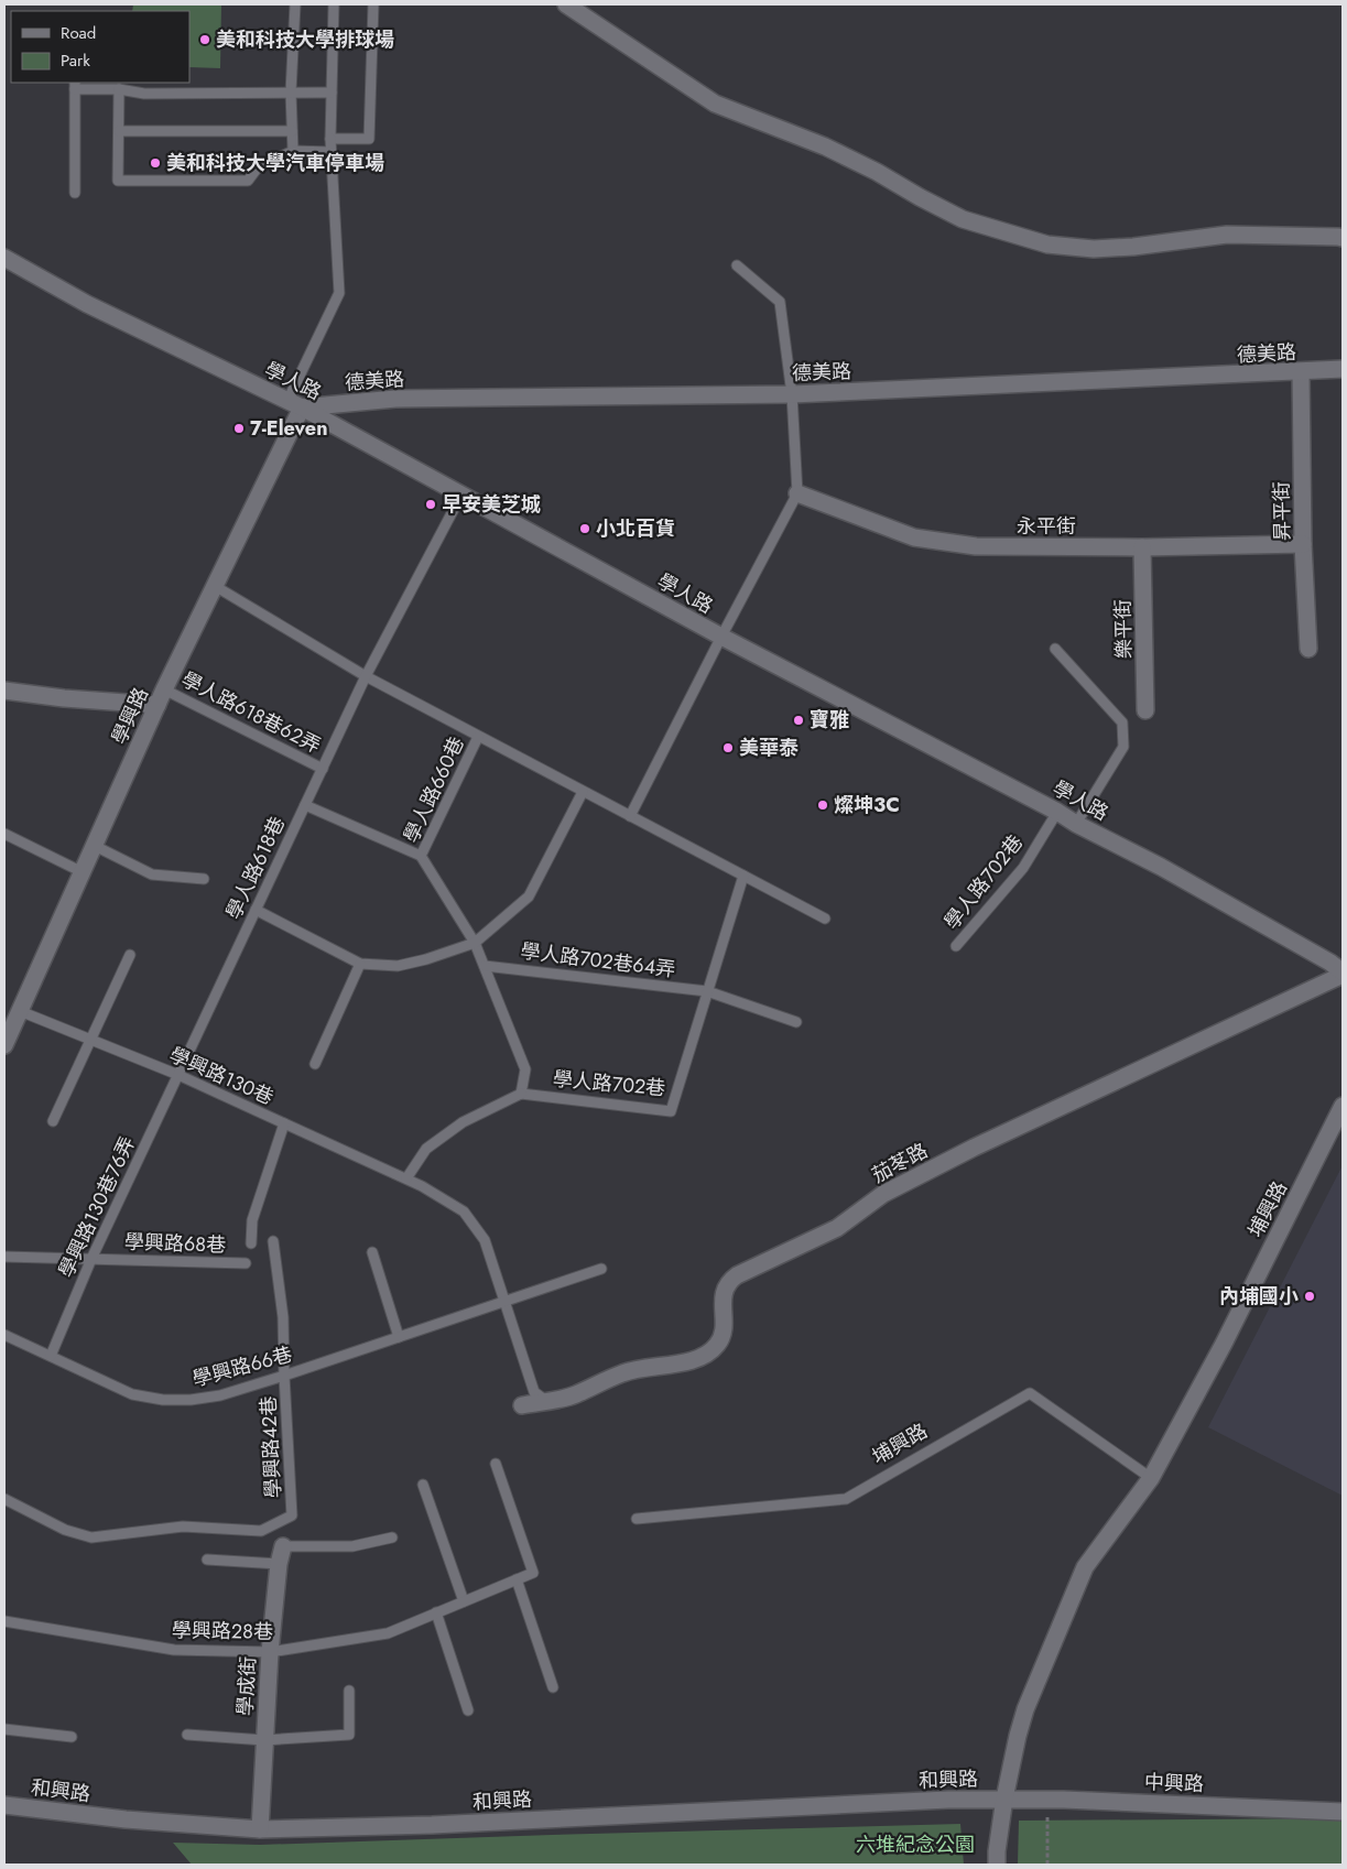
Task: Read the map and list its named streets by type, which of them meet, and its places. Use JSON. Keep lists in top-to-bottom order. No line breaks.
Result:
{"streets":{"street":["德美路","學人路","昇平街","永平街","樂平街","學興路","茄苳路","埔興路","學成街","和興路","中興路"],"lane":["學人路618巷62弄","學人路660巷","學人路618巷","學人路702巷","學人路702巷64弄","學興路130巷","學興路130巷76弄","學興路68巷","學興路66巷","學興路42巷","學興路28巷"]},"crossings":[["德美路","學人路"],["德美路","昇平街"],["德美路","學興路"],["學人路","學興路"],["學人路","學人路618巷"],["學人路","學人路702巷"],["學人路","茄苳路"],["昇平街","永平街"],["永平街","樂平街"],["學人路618巷62弄","學興路"],["學人路618巷62弄","學人路618巷"],["學興路","學興路130巷"],["學人路660巷","學人路618巷"],["學人路660巷","學人路702巷"],["學人路660巷","學人路702巷64弄"],["學人路618巷","學興路130巷"],["學人路618巷","學興路130巷76弄"],["學人路702巷","學人路702巷64弄"],["學興路130巷","茄苳路"],["學興路130巷","學興路130巷76弄"],["學興路130巷","學興路66巷"],["學興路130巷76弄","學興路68巷"],["學興路130巷76弄","學興路66巷"],["埔興路","和興路"],["埔興路","中興路"],["學興路66巷","學興路42巷"],["學興路28巷","學成街"],["學成街","和興路"],["和興路","中興路"]],"parks":["六堆紀念公園"],"places":["美和科技大學排球場","美和科技大學汽車停車場","7-Eleven","早安美芝城","小北百貨","寶雅","美華泰","燦坤3C","內埔國小"],"legend":["Road","Park"]}
